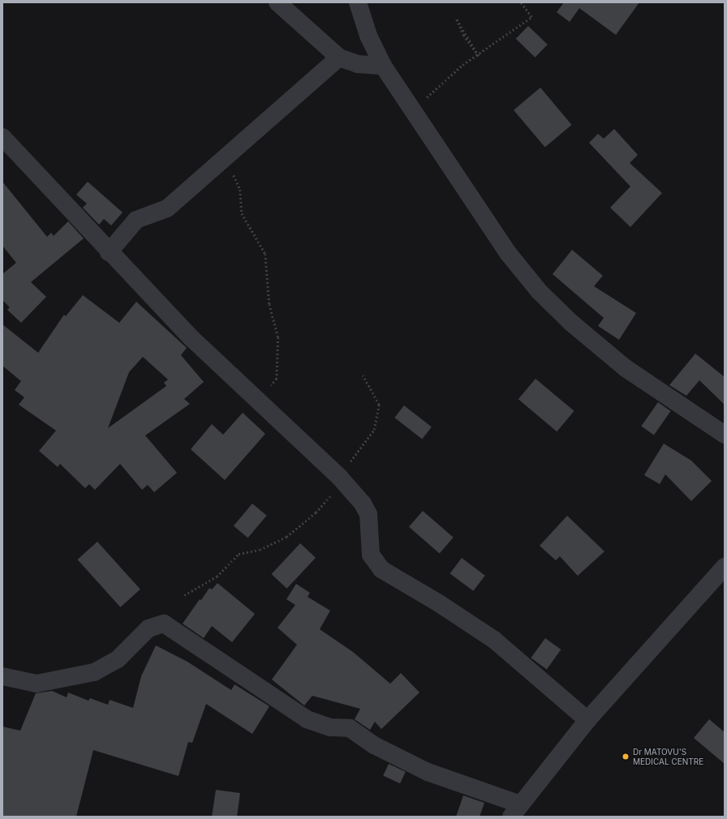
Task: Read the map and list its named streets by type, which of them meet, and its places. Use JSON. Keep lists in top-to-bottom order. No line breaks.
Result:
{"places":["Dr MATOVU'S MEDICAL CENTRE"]}
